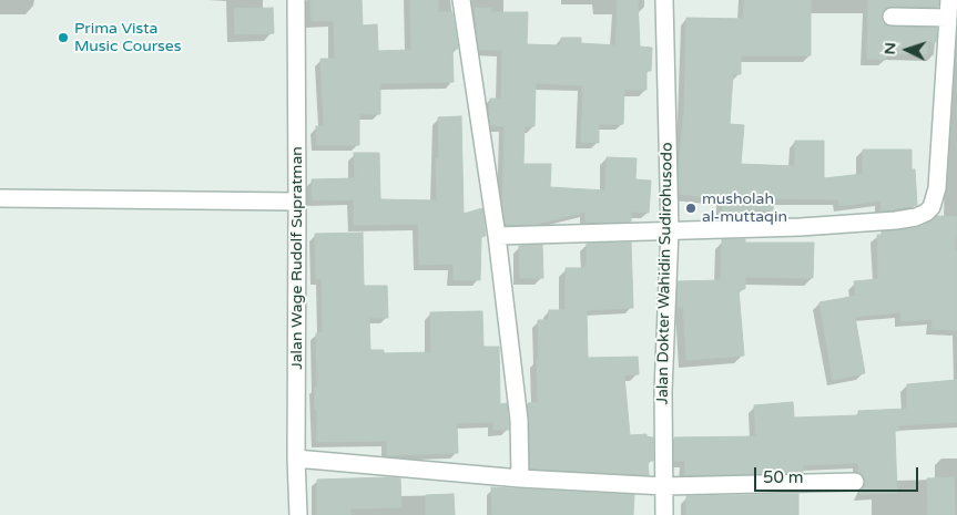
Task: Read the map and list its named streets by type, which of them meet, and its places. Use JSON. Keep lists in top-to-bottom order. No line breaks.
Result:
{"streets":{"street":["Jalan Wage Rudolf Supratman","Jalan Dokter Wahidin Sudirohusodo"]},"places":["Prima Vista Music Courses","musholah al-muttaqin"],"scale_bar":"50 m","north":"left"}
